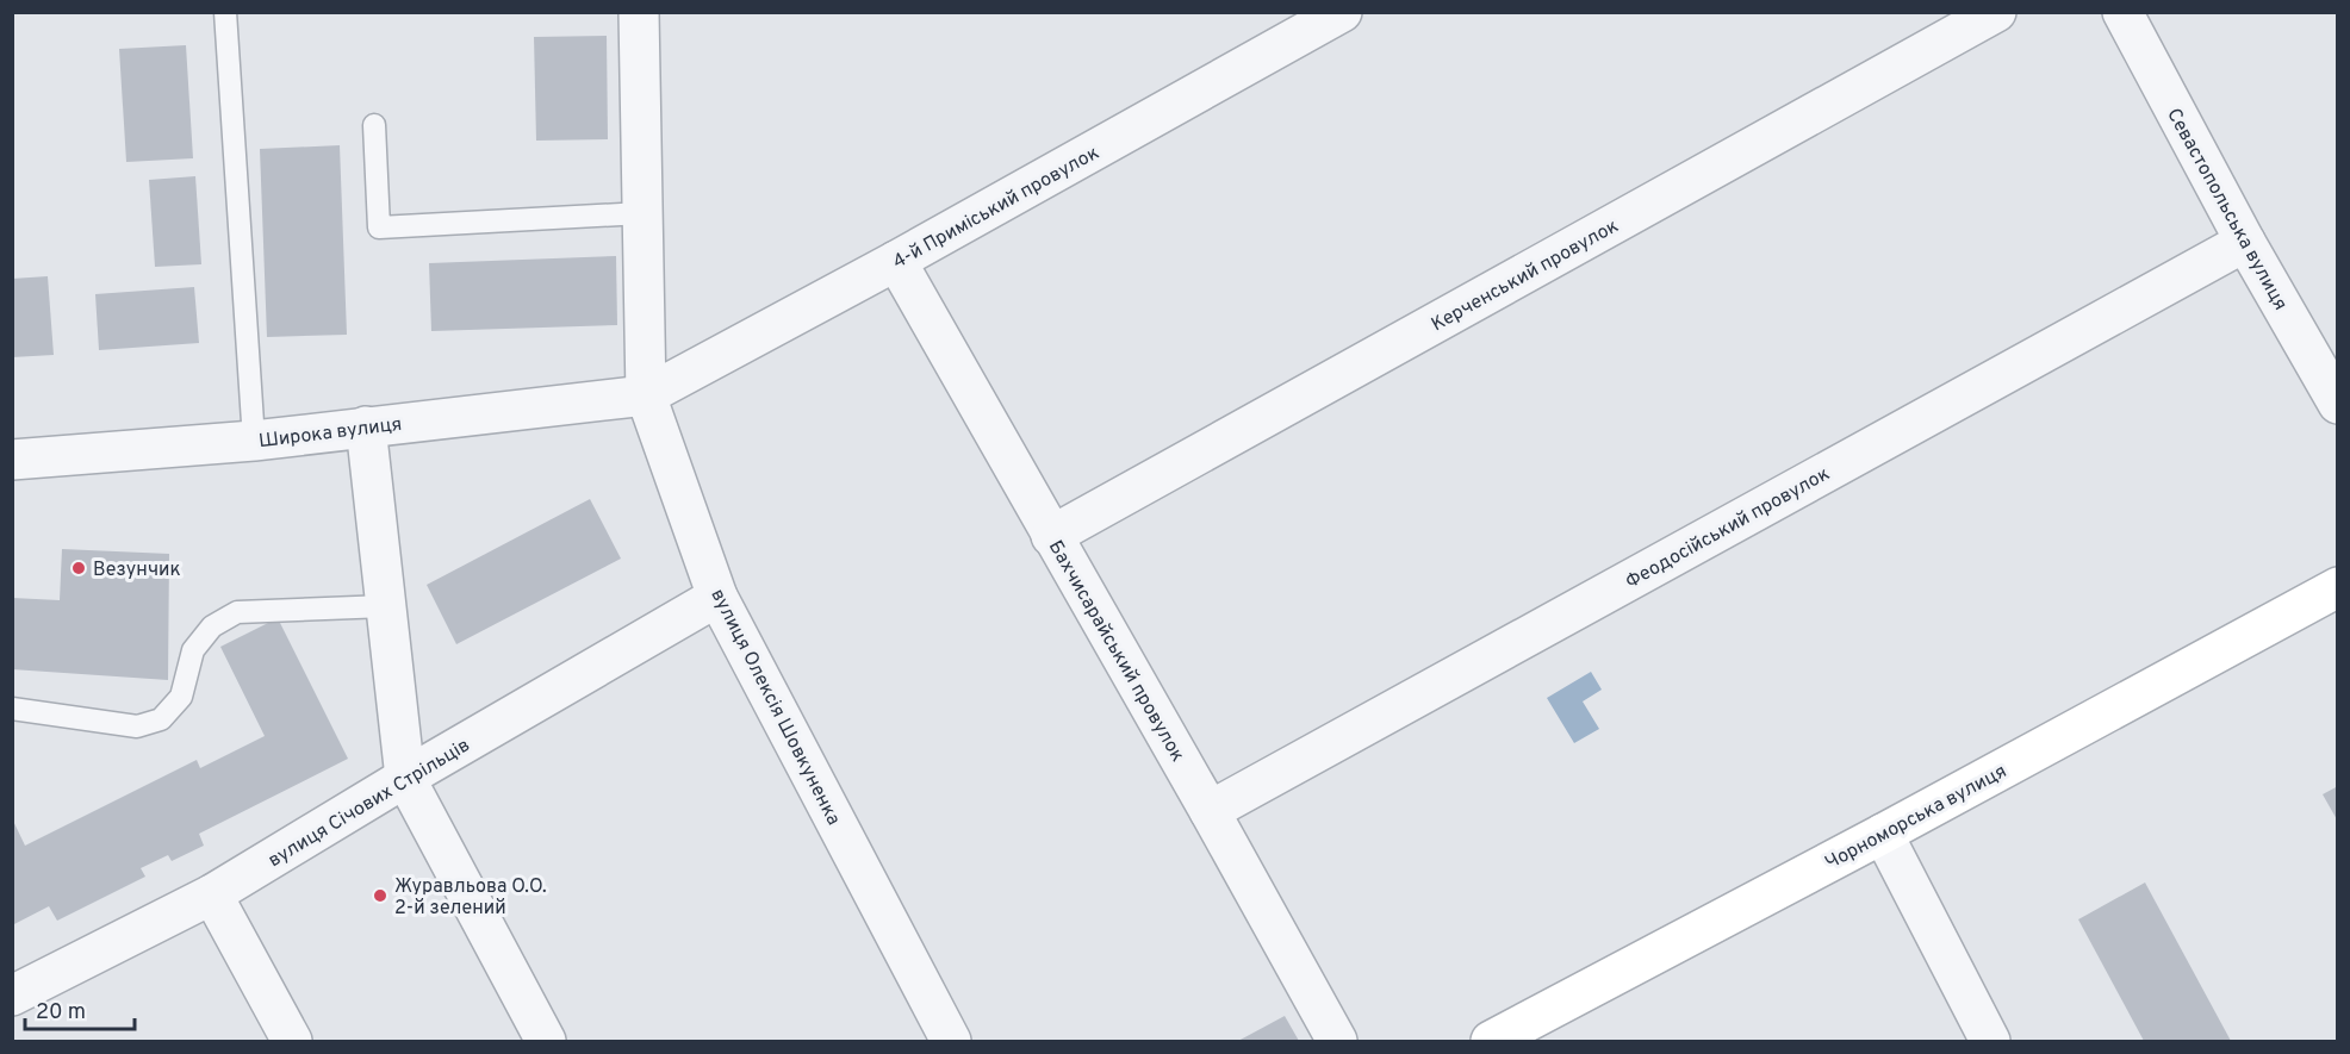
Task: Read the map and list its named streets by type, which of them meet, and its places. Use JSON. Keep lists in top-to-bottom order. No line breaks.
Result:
{"streets":{"street":["4-й Приміський провулок","Севастопольська вулиця","Керченський провулок","Широка вулиця","Феодосійський провулок","Бахчисарайський провулок","вулиця Олексія Шовкуненка","вулиця Січових Стрільців","Чорноморська вулиця"]},"crossings":[["4-й Приміський провулок","Широка вулиця"],["4-й Приміський провулок","Бахчисарайський провулок"],["4-й Приміський провулок","вулиця Олексія Шовкуненка"],["Севастопольська вулиця","Феодосійський провулок"],["Керченський провулок","Бахчисарайський провулок"],["Широка вулиця","вулиця Олексія Шовкуненка"],["Феодосійський провулок","Бахчисарайський провулок"],["вулиця Олексія Шовкуненка","вулиця Січових Стрільців"]],"places":["Везунчик","Журавльова О.О. 2-й зелений"],"scale_bar":"20 m"}
